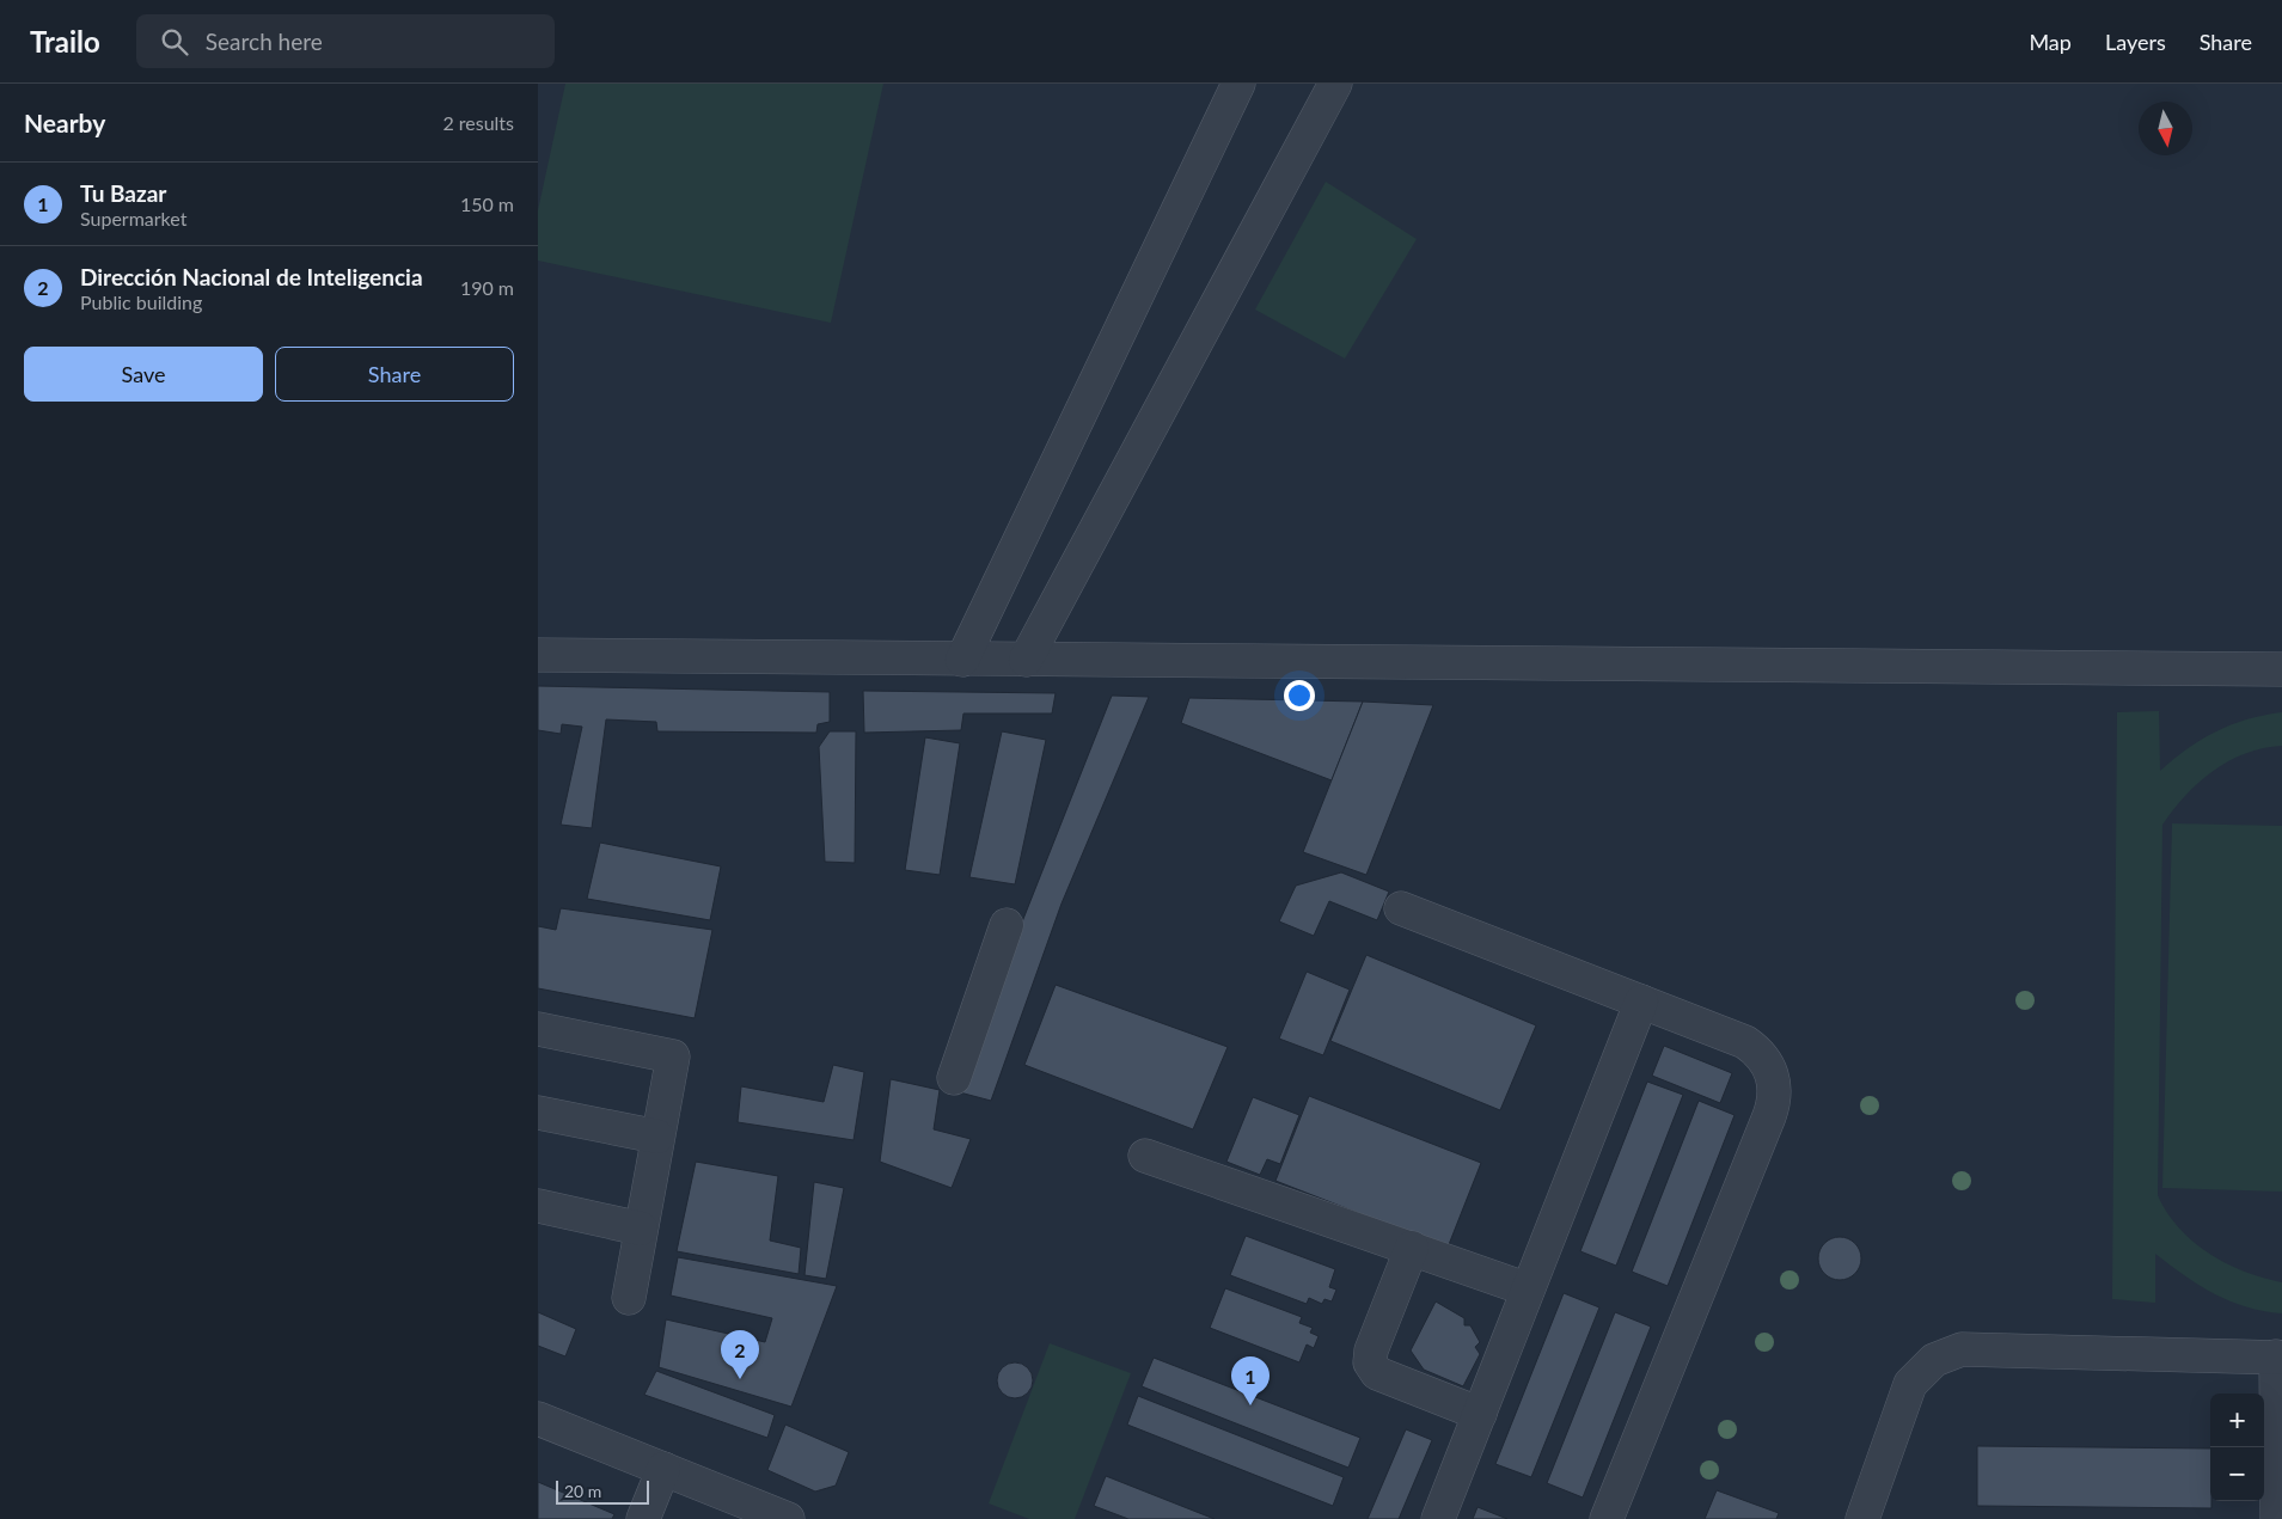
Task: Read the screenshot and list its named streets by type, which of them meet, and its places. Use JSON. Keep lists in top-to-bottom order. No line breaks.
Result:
{"scale_bar":"20 m","north":"bottom","page":{"header":"Trailo","search":"Search here","nav":["Map","Layers","Share"],"heading":["Nearby","2 results"],"list":[{"mark":"1","name":"Tu Bazar","note":"Supermarket","value":"150 m"},{"mark":"2","name":"Dirección Nacional de Inteligencia","note":"Public building","value":"190 m"}],"buttons":["Save","Share"],"pins":["2","1"],"map_buttons":["+","−"],"scale":"20 m"}}
